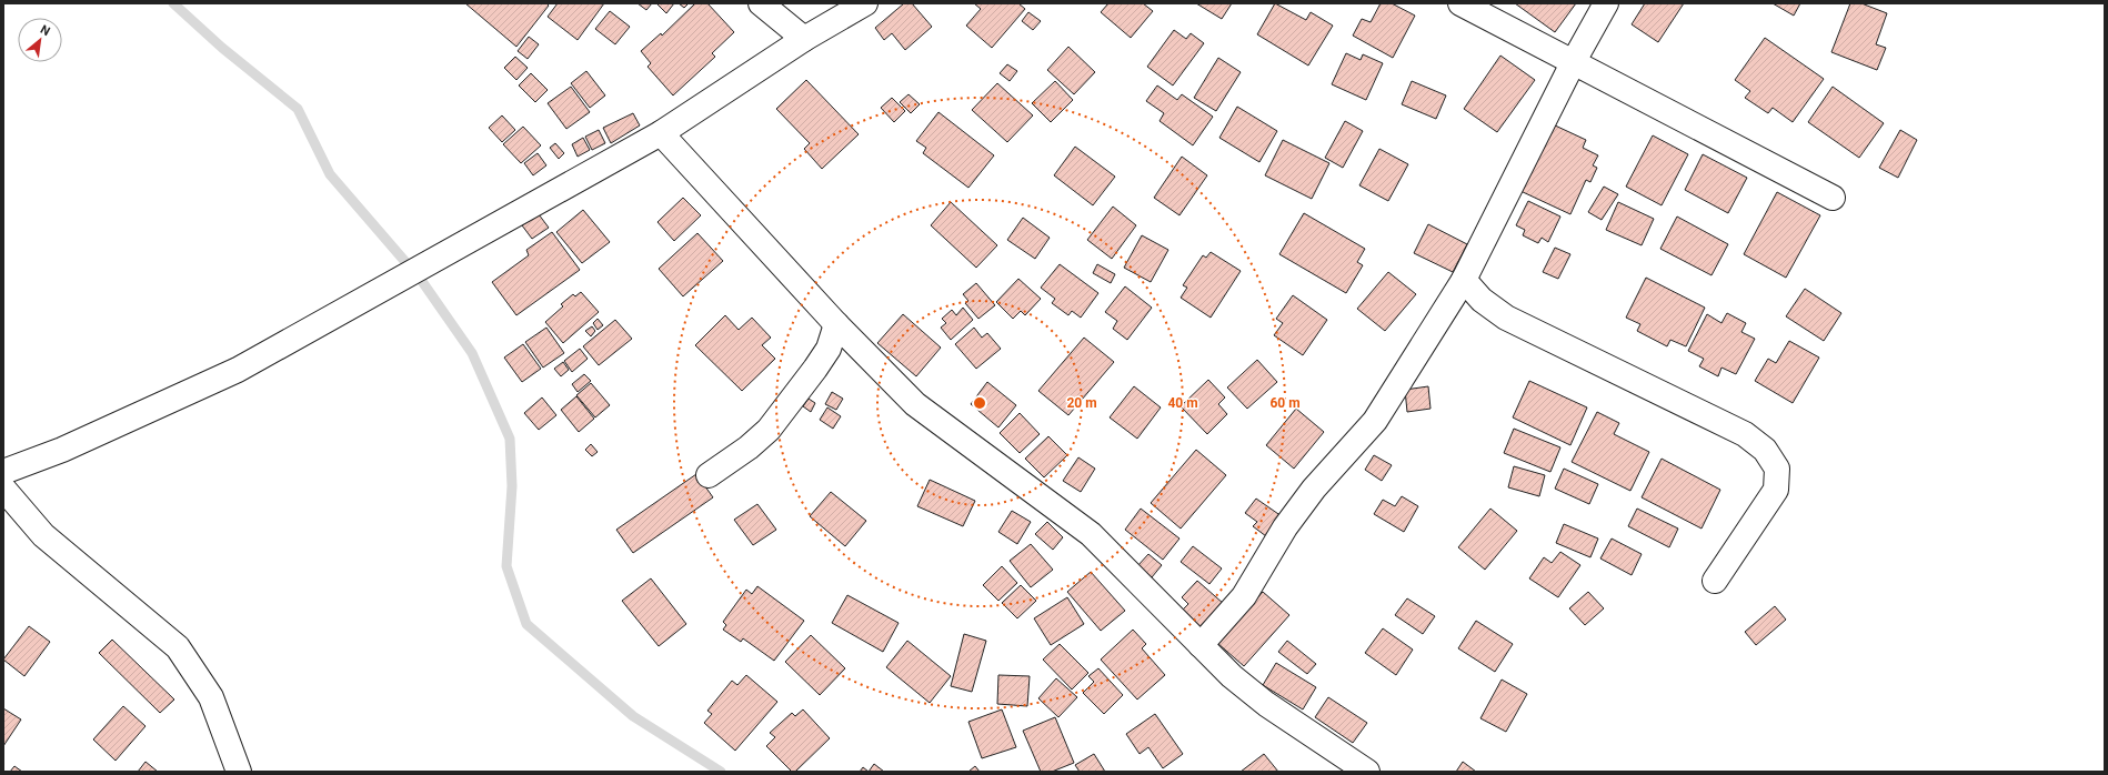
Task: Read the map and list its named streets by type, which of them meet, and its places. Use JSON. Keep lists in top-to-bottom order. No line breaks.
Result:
{"north":"top right","rings":["20 m","40 m","60 m"]}
